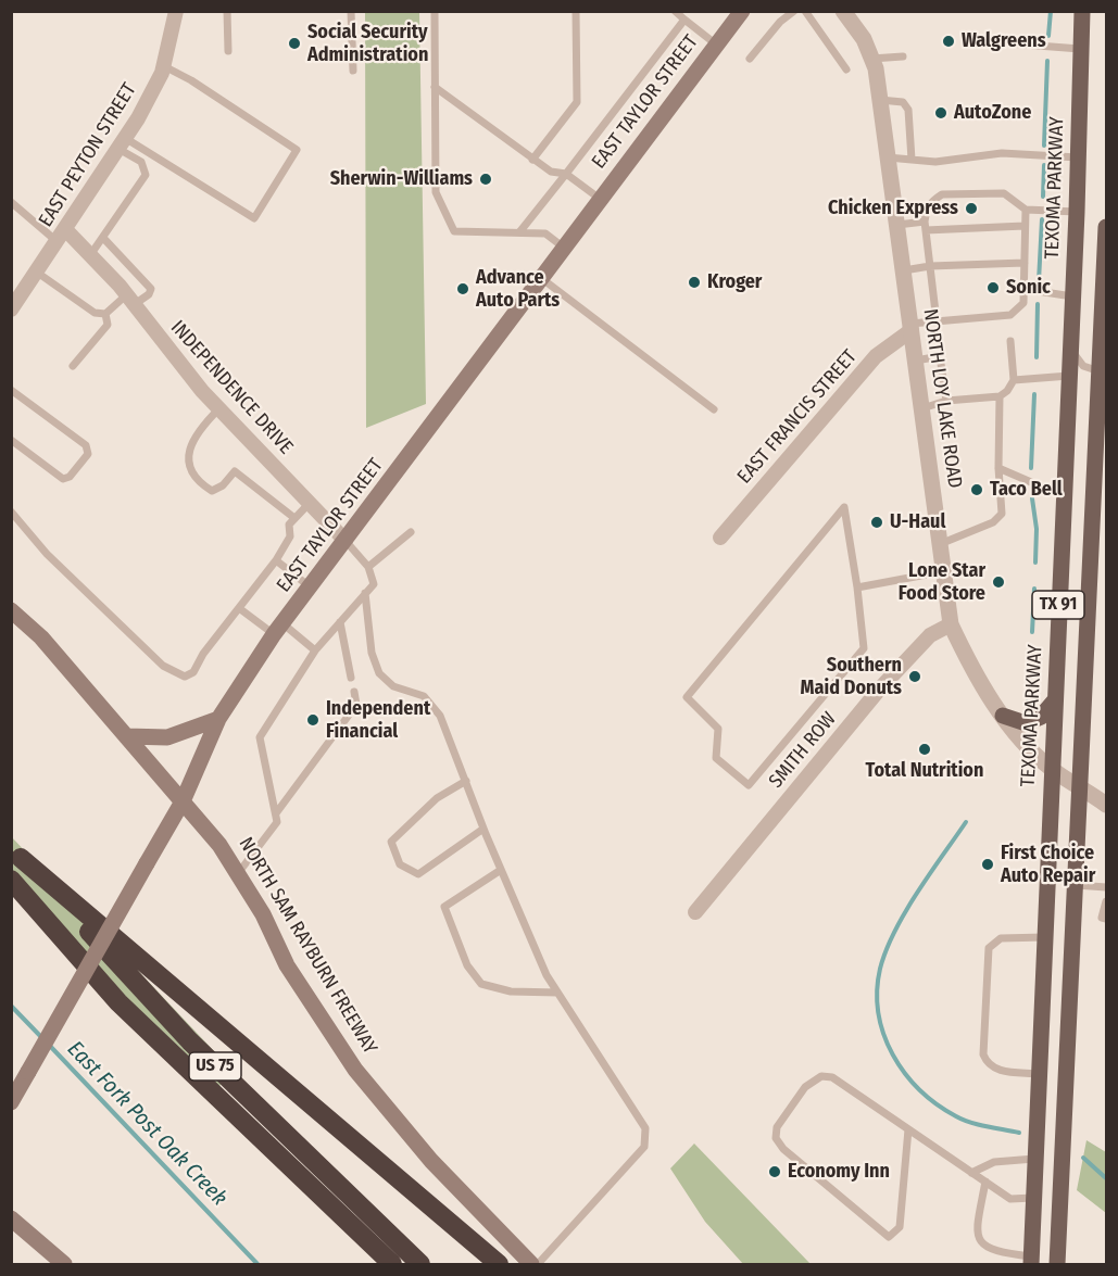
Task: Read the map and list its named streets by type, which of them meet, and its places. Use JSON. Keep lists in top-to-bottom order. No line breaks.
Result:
{"streets":{"highway":["US 75"],"main road":["EAST TAYLOR STREET","TEXOMA PARKWAY","TX 91","NORTH SAM RAYBURN FREEWAY"],"street":["EAST PEYTON STREET","INDEPENDENCE DRIVE","NORTH LOY LAKE ROAD","EAST FRANCIS STREET","SMITH ROW"]},"crossings":[["EAST TAYLOR STREET","INDEPENDENCE DRIVE"],["EAST TAYLOR STREET","NORTH SAM RAYBURN FREEWAY"],["EAST PEYTON STREET","INDEPENDENCE DRIVE"],["TEXOMA PARKWAY","NORTH LOY LAKE ROAD"],["NORTH LOY LAKE ROAD","EAST FRANCIS STREET"],["NORTH LOY LAKE ROAD","TX 91"],["NORTH LOY LAKE ROAD","SMITH ROW"]],"water":["East Fork Post Oak Creek"],"places":["Walgreens","Social Security Administration","AutoZone","Sherwin-Williams","Chicken Express","Kroger","Sonic","Advance Auto Parts","Taco Bell","U-Haul","Lone Star Food Store","Southern Maid Donuts","Independent Financial","Total Nutrition","First Choice Auto Repair","Economy Inn"]}
